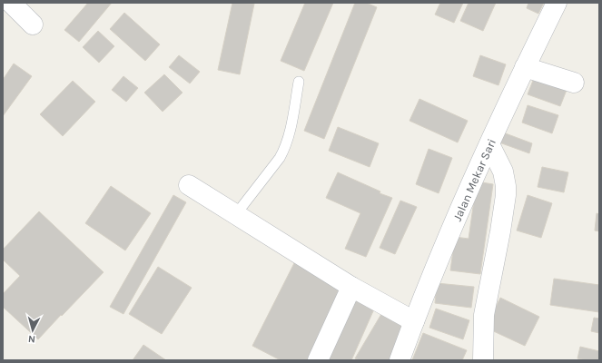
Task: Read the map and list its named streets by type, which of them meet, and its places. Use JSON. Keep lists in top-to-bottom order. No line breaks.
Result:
{"streets":{"street":["Jalan Mekar Sari"]},"north":"bottom"}
